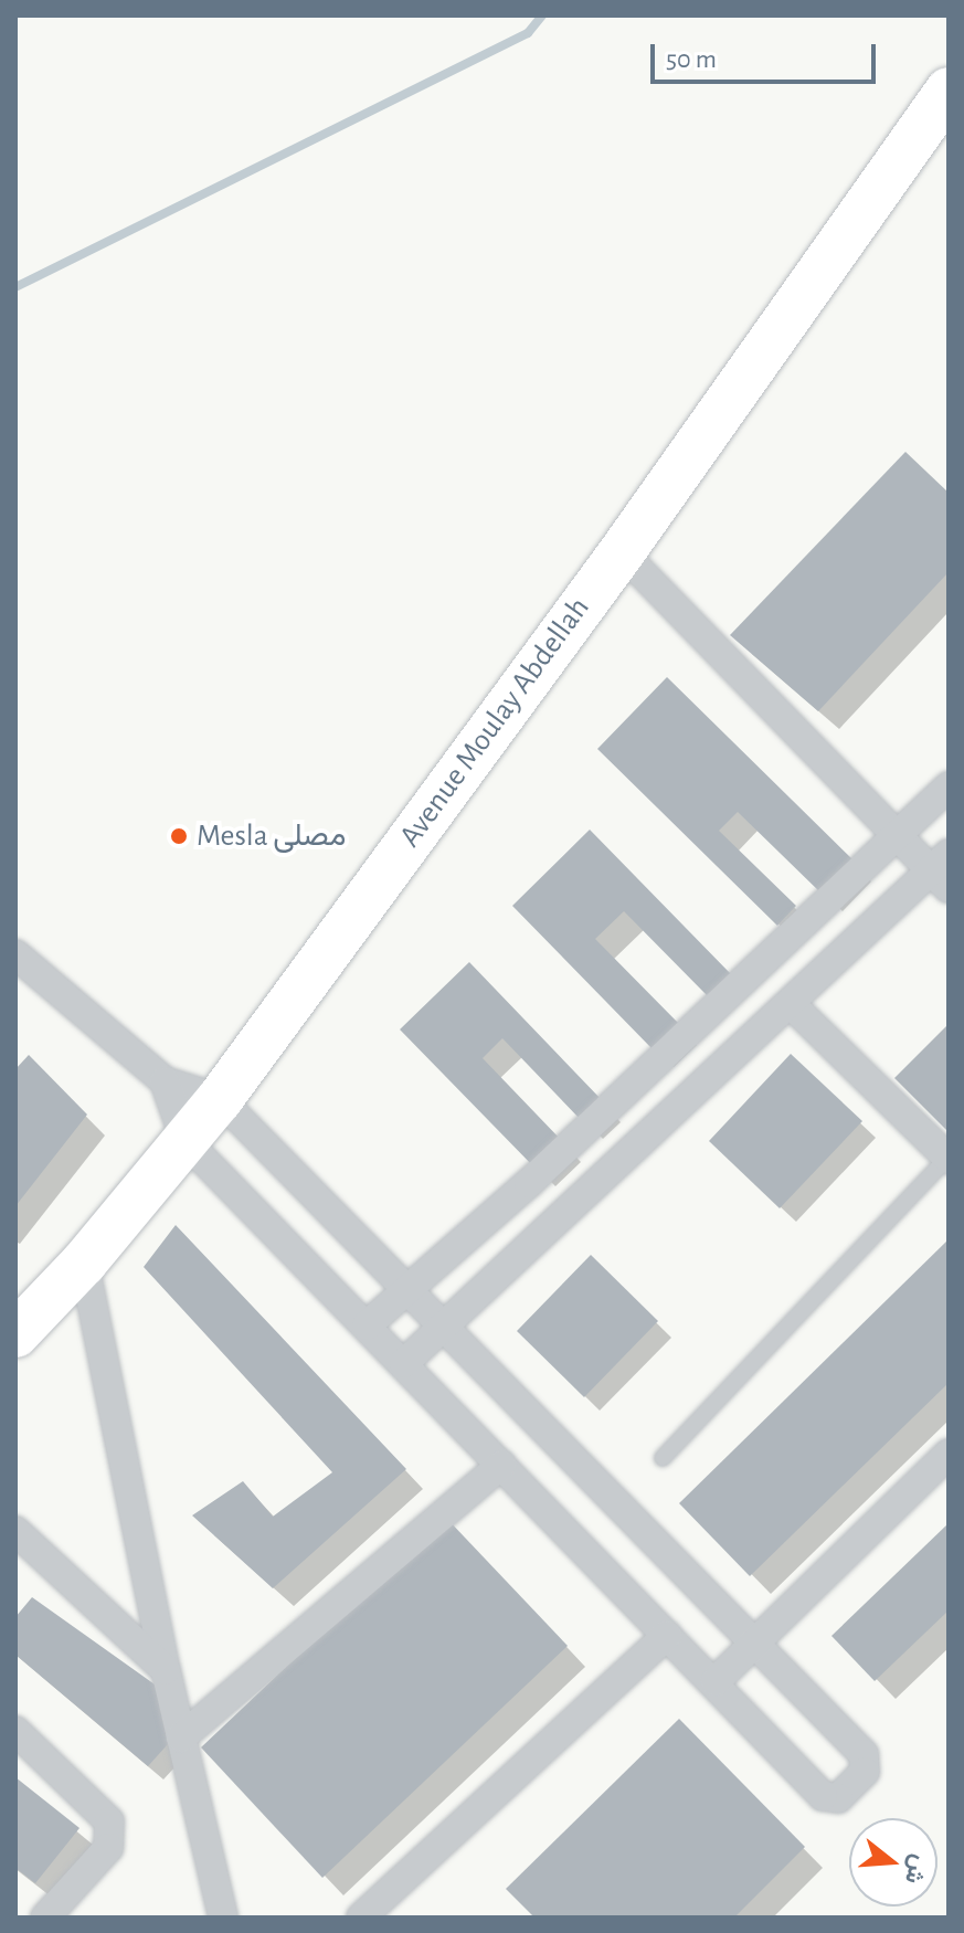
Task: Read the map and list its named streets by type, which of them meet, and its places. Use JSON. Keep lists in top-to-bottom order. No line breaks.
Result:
{"streets":{"main road":["Avenue Moulay Abdellah"]},"places":["Mesla مصلى"],"scale_bar":"50 m","north":"right"}
